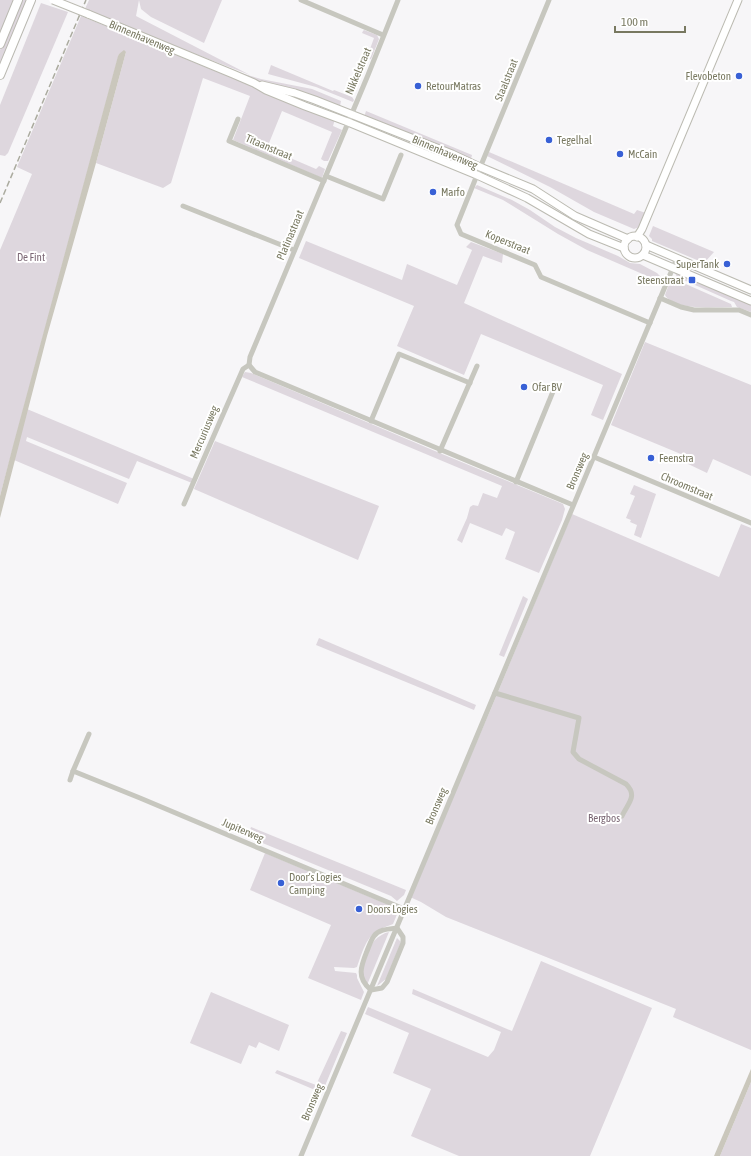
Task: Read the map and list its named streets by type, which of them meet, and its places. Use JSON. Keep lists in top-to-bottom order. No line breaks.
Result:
{"streets":{"main road":["Binnenhavenweg"],"street":["Nikkelstraat","Staalstraat","Titaanstraat","Platinastraat","Koperstraat","Mercuriusweg","Bronsweg","Chroomstraat","Jupiterweg"]},"crossings":[["Binnenhavenweg","Nikkelstraat"],["Binnenhavenweg","Staalstraat"],["Binnenhavenweg","Platinastraat"],["Binnenhavenweg","Koperstraat"],["Nikkelstraat","Platinastraat"],["Staalstraat","Koperstraat"],["Titaanstraat","Platinastraat"],["Platinastraat","Mercuriusweg"],["Koperstraat","Bronsweg"],["Bronsweg","Chroomstraat"],["Bronsweg","Jupiterweg"]],"parks":["De Fint","Bergbos"],"places":{"other":["Flevobeton","RetourMatras","Tegelhal","McCain","Marfo","SuperTank","Ofar BV","Feenstra","Door's Logies Camping","Doors Logies"],"transit":["Steenstraat"]},"scale_bar":"100 m"}
